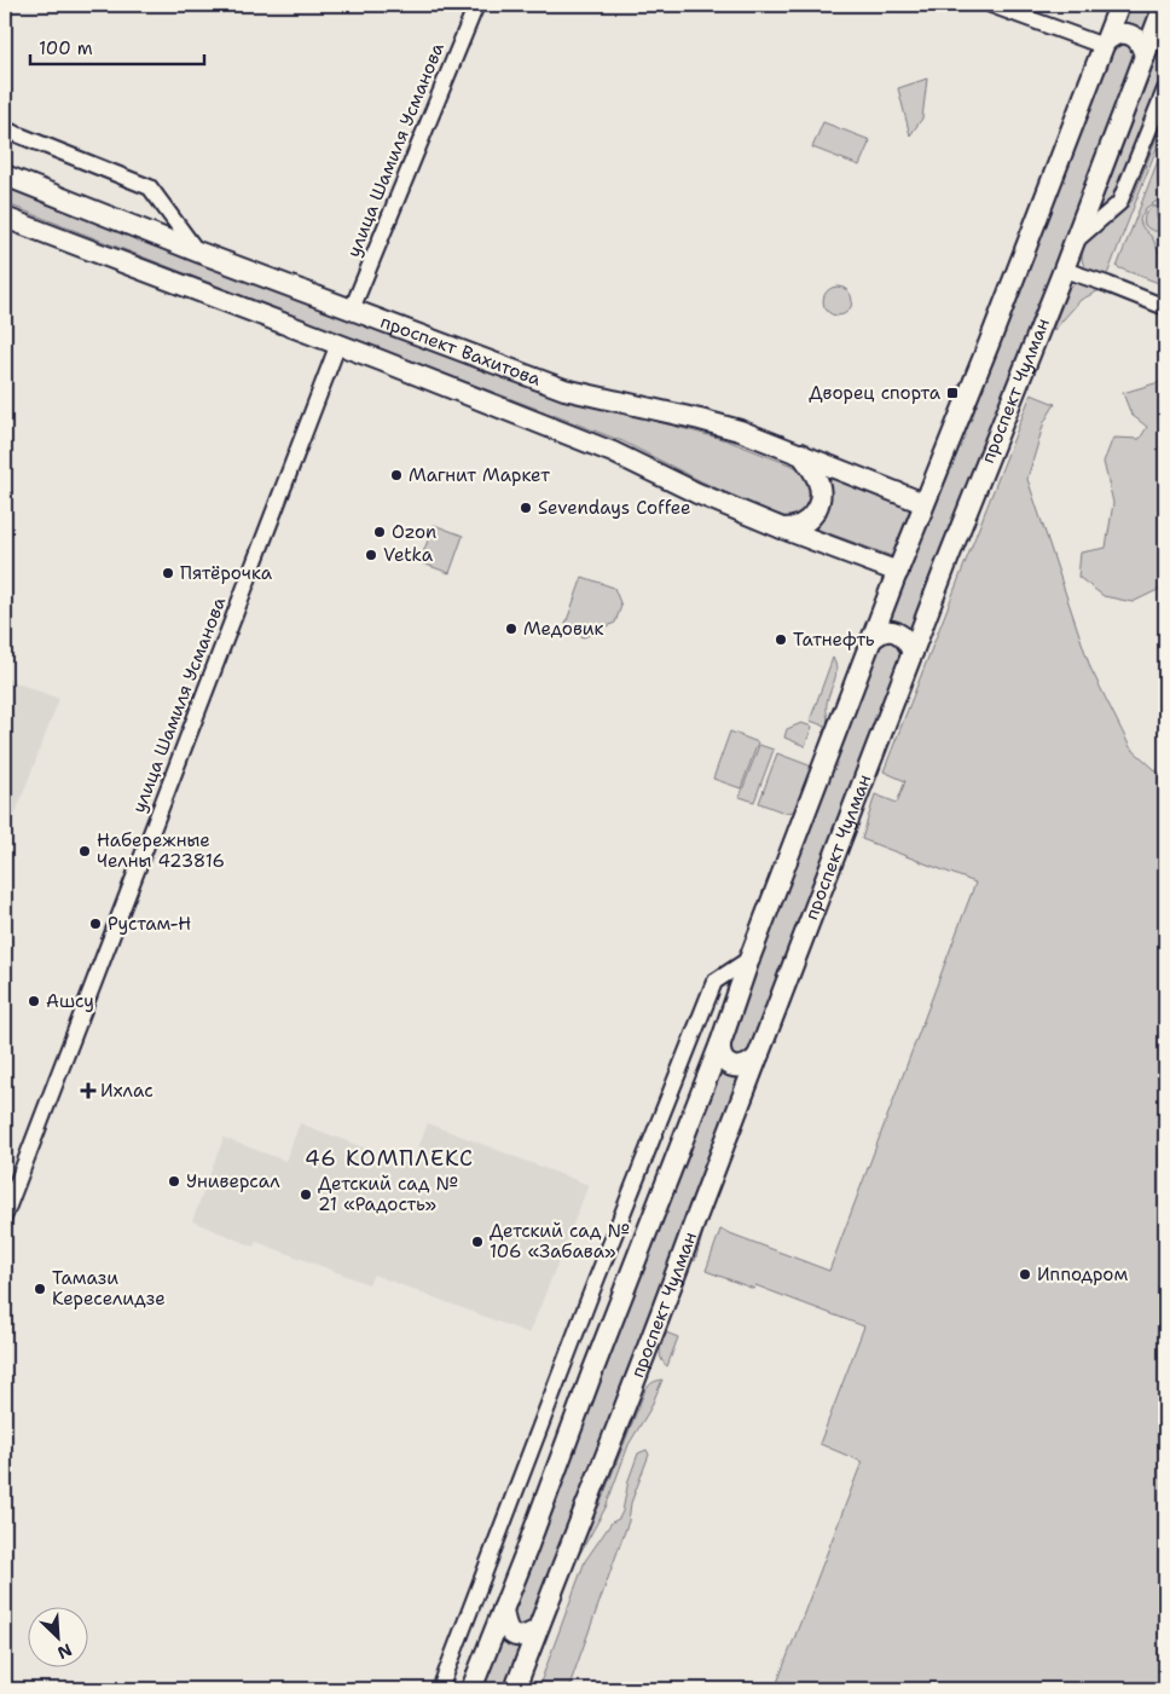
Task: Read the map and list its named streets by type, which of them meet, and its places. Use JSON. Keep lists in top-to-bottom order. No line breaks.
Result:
{"streets":{"main road":["проспект Вахитова","проспект Чулман"],"street":["улица Шамиля Усманова"]},"crossings":[["улица Шамиля Усманова","проспект Вахитова"]],"districts":["46 КОМПЛЕКС"],"places":{"transit":["Дворец спорта"],"other":["Магнит Маркет","Sevendays Coffee","Ozon","Vetka","Пятёрочка","Медовик","Татнефть","Набережные Челны 423816","Рустам-Н","Ашсу","Универсал","Детский сад № 21 «Радость»","Детский сад № 106 «Забава»","Ипподром","Тамази Кереселидзе"],"health":["Ихлас"]},"scale_bar":"100 m","north":"bottom right"}
